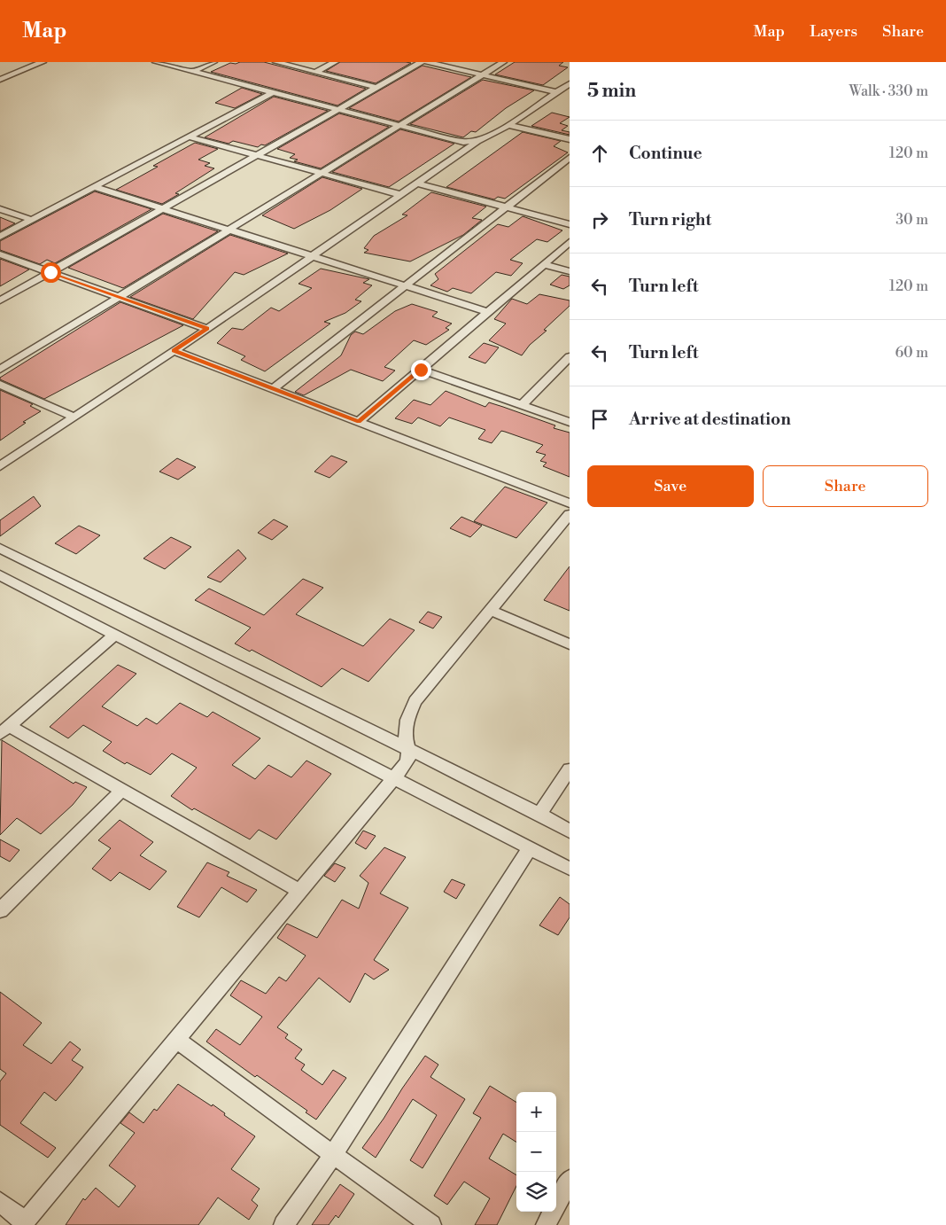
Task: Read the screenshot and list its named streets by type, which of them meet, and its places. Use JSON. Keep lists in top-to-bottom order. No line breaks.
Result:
{"page":{"header":"Map","nav":["Map","Layers","Share"],"heading":["5 min","Walk · 330 m"],"list":[["Continue","120 m"],["Turn right","30 m"],["Turn left","120 m"],["Turn left","60 m"],"Arrive at destination"],"buttons":["Save","Share"],"map_buttons":["+","−"]}}
